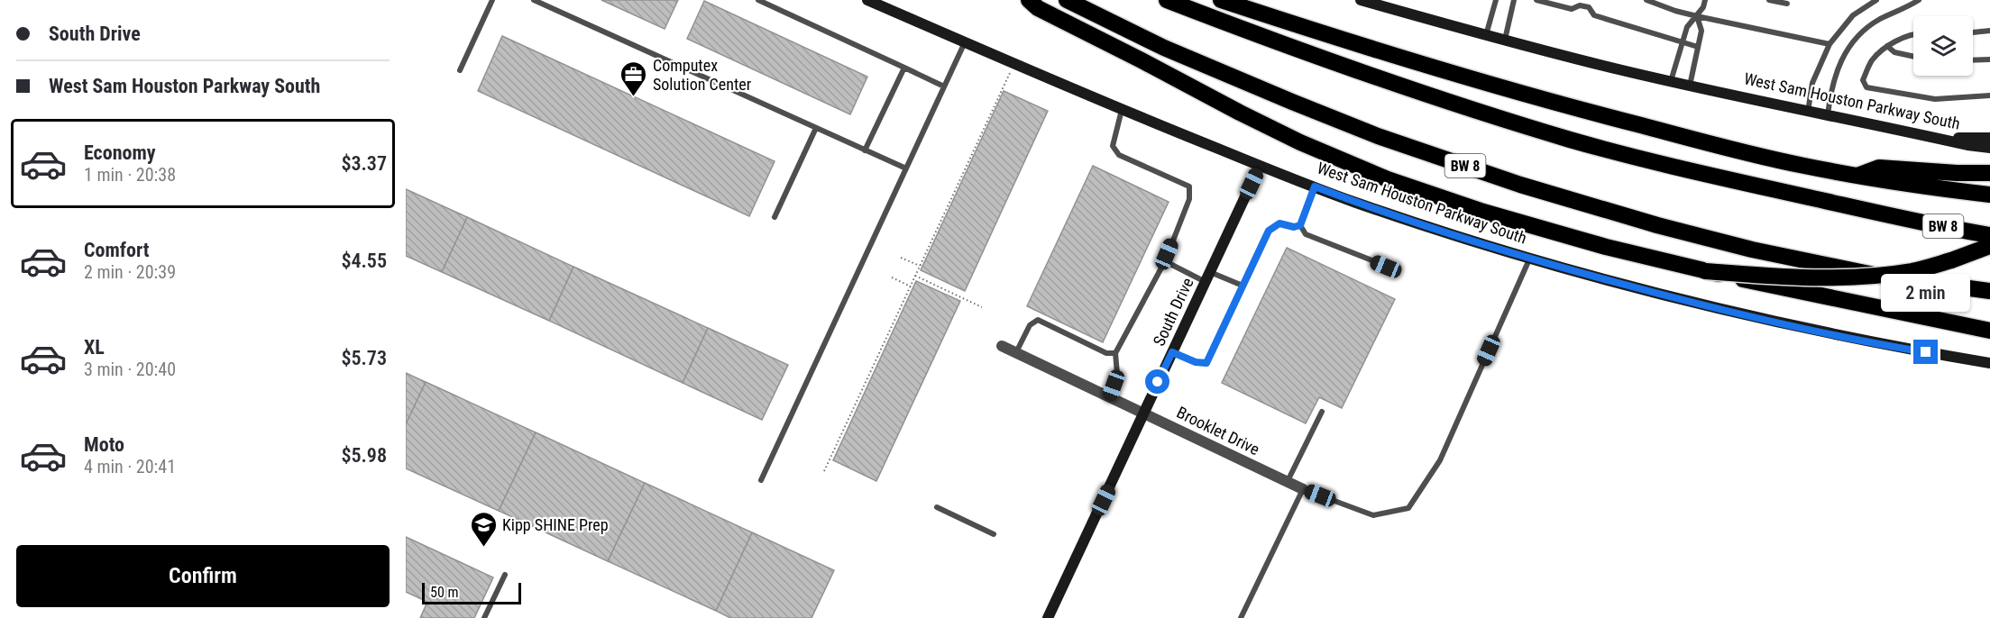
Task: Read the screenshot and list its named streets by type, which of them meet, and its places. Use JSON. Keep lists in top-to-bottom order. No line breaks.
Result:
{"streets":{"highway":["BW 8"],"main road":["West Sam Houston Parkway South","South Drive"],"street":["Brooklet Drive"]},"crossings":[["West Sam Houston Parkway South","South Drive"],["South Drive","Brooklet Drive"]],"places":{"office":["Computex Solution Center"],"school or university":["Kipp SHINE Prep"]},"scale_bar":"50 m","page":{"banner":["South Drive","West Sam Houston Parkway South"],"list":[{"name":"Economy","note":"1 min · 20:38","value":"$3.37"},{"name":"Comfort","note":"2 min · 20:39","value":"$4.55"},{"name":"XL","note":"3 min · 20:40","value":"$5.73"},{"name":"Moto","note":"4 min · 20:41","value":"$5.98"}],"bubble":"2 min","buttons":"Confirm","scale":"50 m"}}
